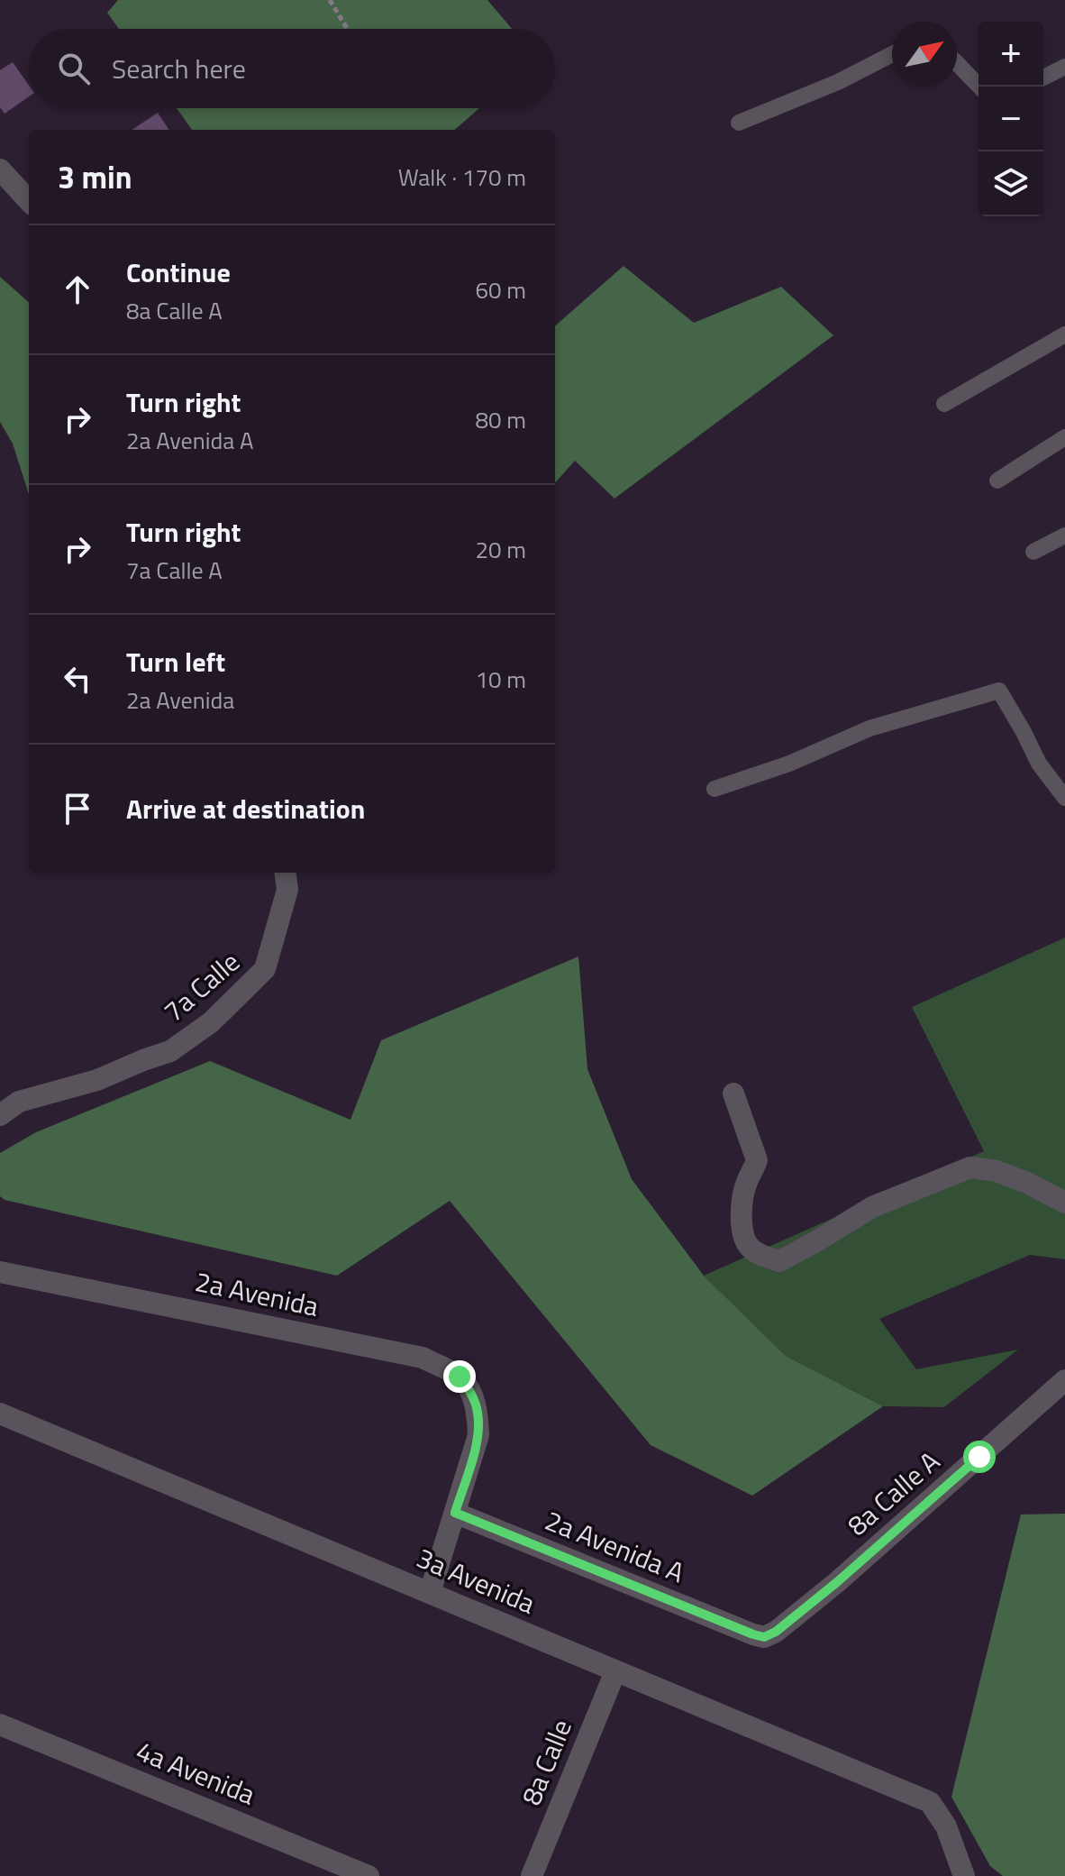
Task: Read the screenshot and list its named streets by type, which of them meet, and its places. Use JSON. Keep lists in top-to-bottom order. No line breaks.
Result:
{"streets":{"street":["7a Calle","2a Avenida","8a Calle A","2a Avenida A","3a Avenida","8a Calle","4a Avenida"]},"crossings":[["2a Avenida","2a Avenida A"],["8a Calle A","2a Avenida A"],["3a Avenida","8a Calle"]],"north":"top right","page":{"map_buttons":["+","−"],"search":"Search here","heading":["3 min","Walk · 170 m"],"list":[["Continue","8a Calle A","60 m"],["Turn right","2a Avenida A","80 m"],["Turn right","7a Calle A","20 m"],["Turn left","2a Avenida","10 m"],"Arrive at destination"]}}
